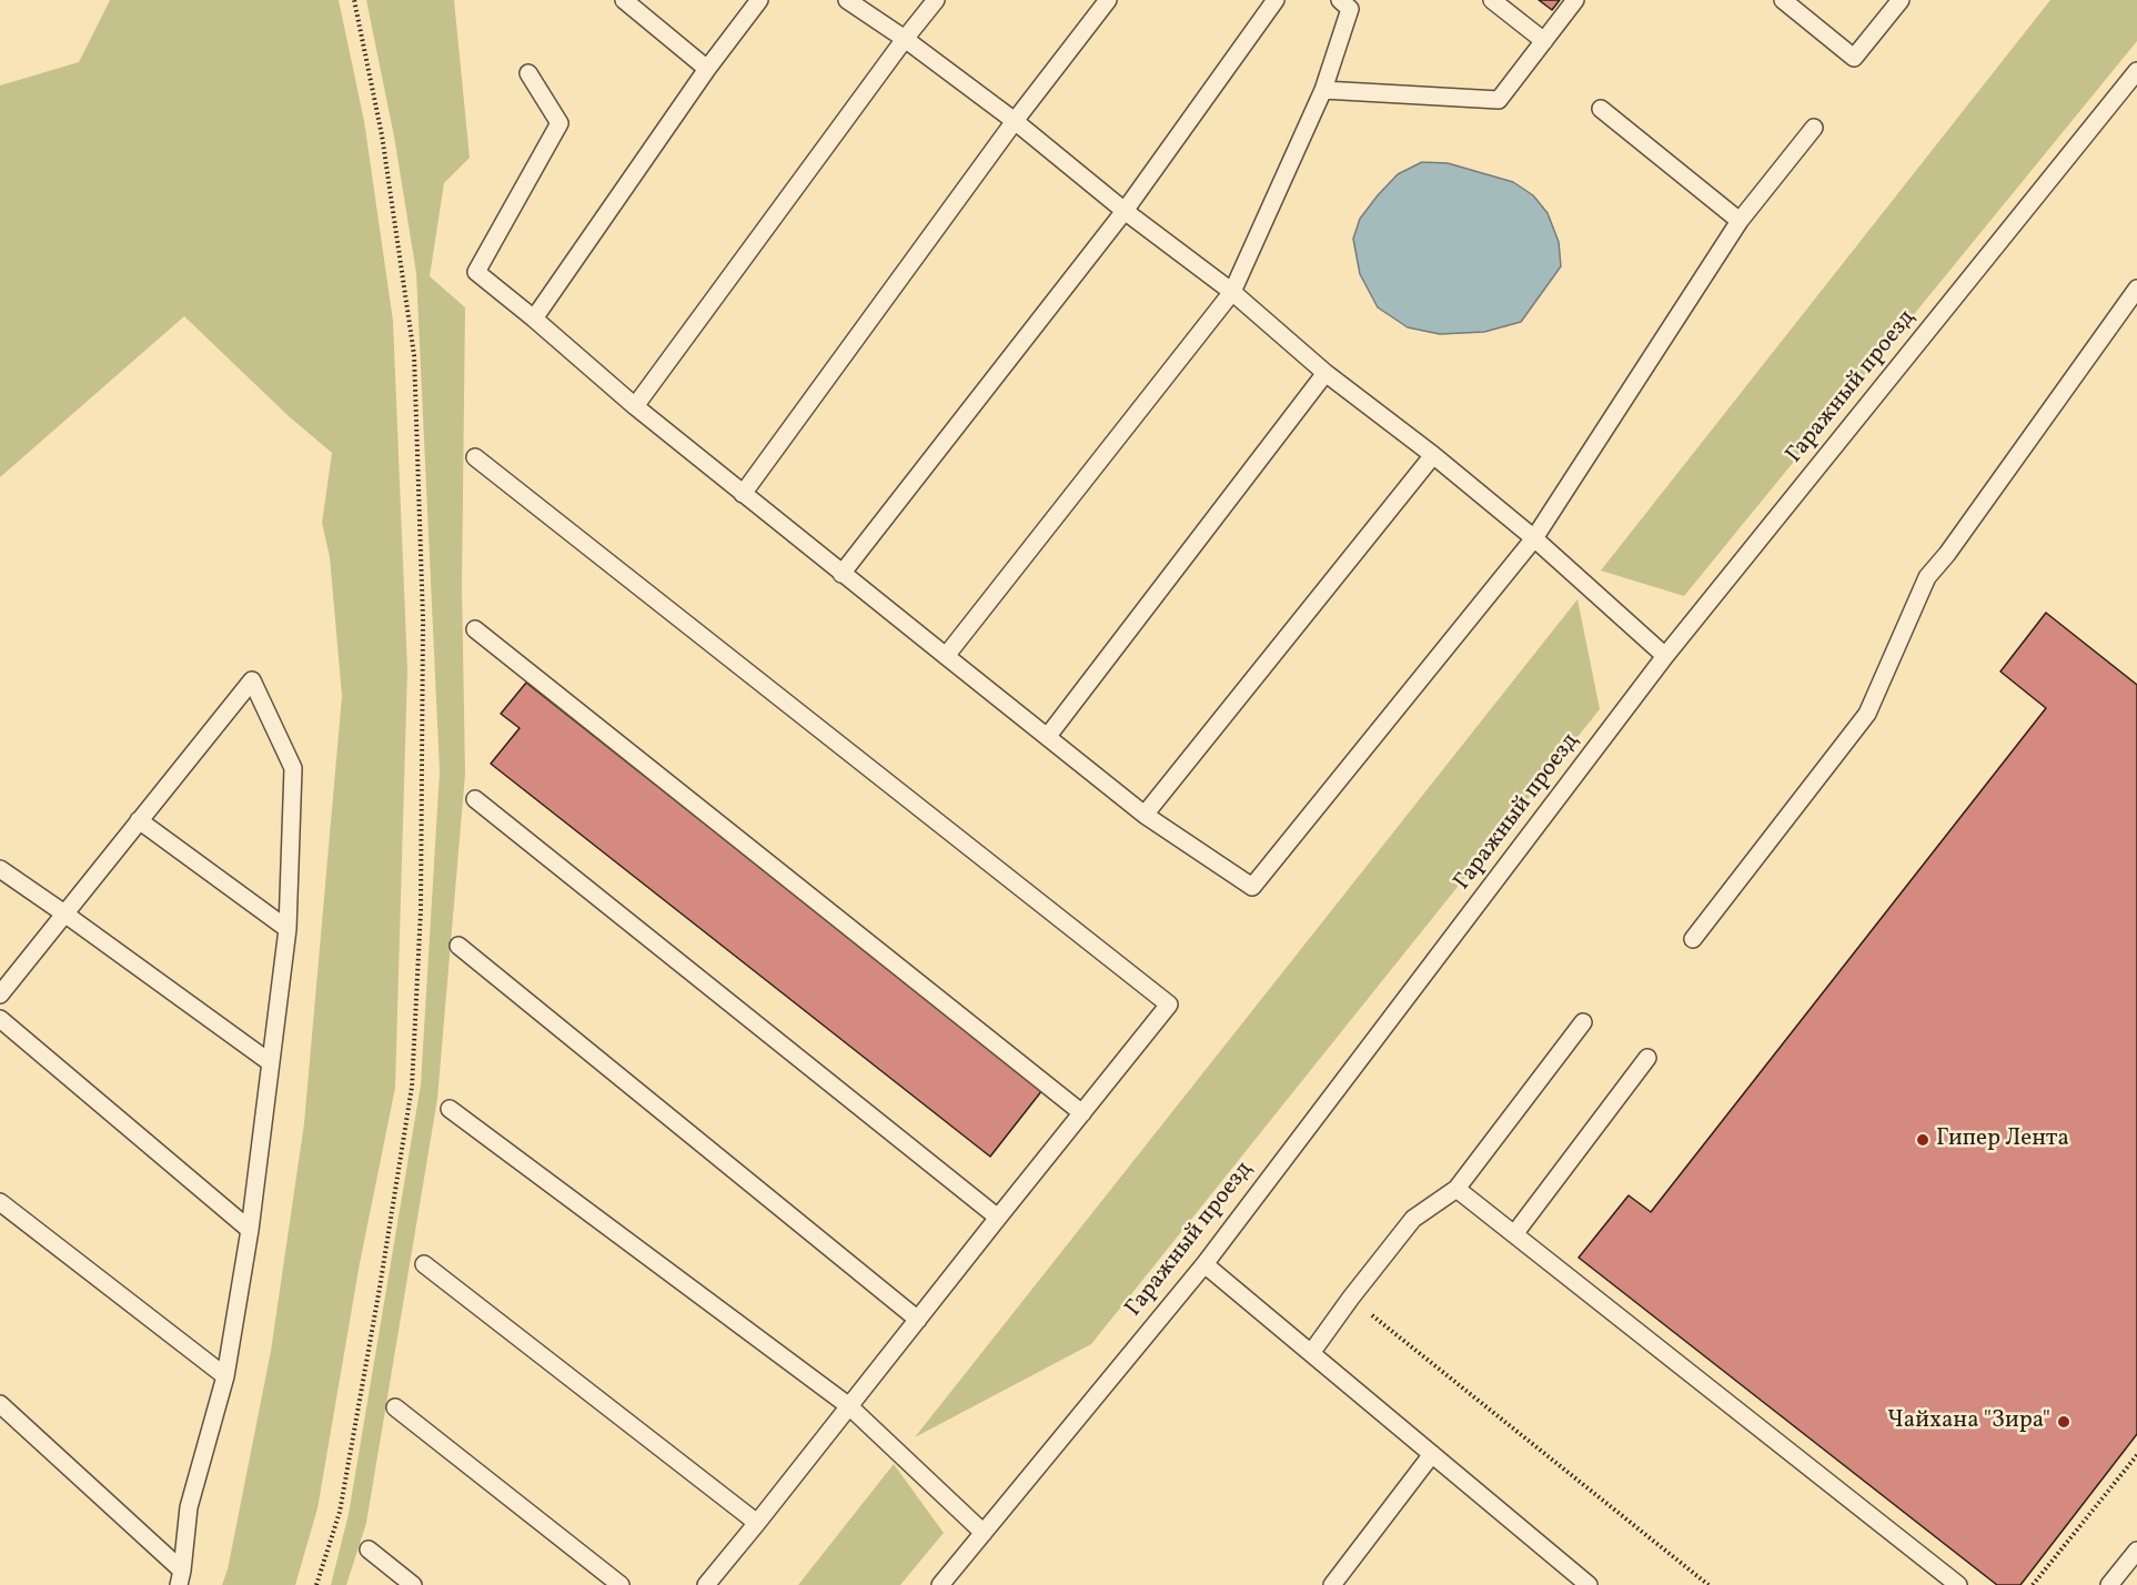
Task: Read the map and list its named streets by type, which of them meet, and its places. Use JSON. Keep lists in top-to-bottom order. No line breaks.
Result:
{"streets":{"lane":["Гаражный проезд"]},"places":["Гипер Лента","Чайхана \"Зира\""]}
